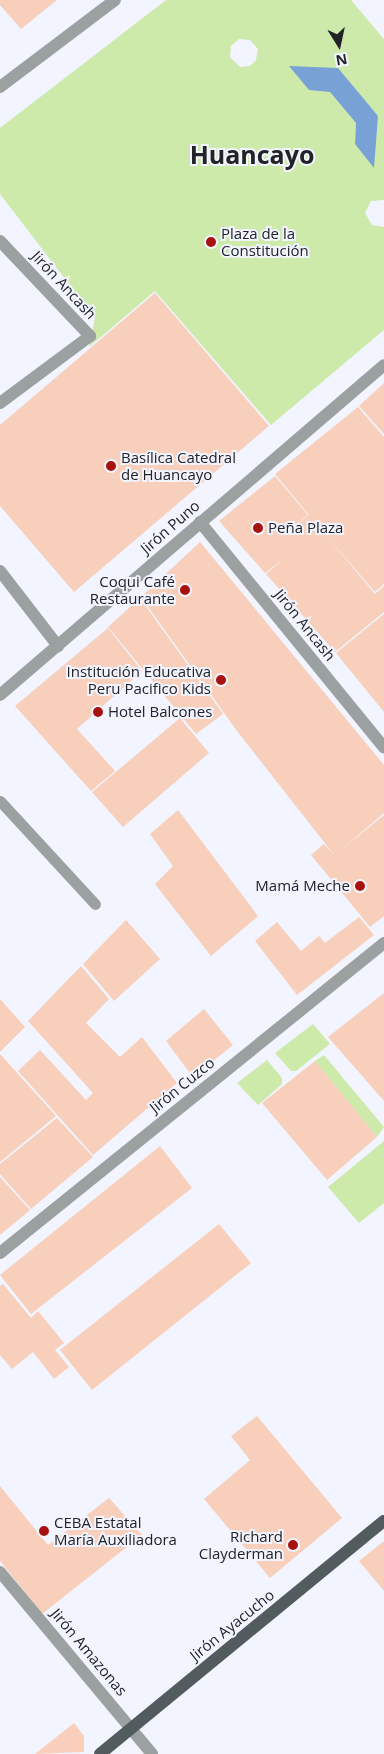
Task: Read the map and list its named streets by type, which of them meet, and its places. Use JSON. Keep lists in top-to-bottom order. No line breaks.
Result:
{"streets":{"main road":["Jirón Ayacucho"],"street":["Jirón Ancash","Jirón Puno","Jirón Cuzco","Jirón Amazonas"]},"crossings":[["Jirón Ancash","Jirón Puno"],["Jirón Ayacucho","Jirón Amazonas"]],"districts":["Huancayo"],"places":["Plaza de la Constitución","Basílica Catedral de Huancayo","Peña Plaza","Coqui Café Restaurante","Institución Educativa Peru Pacifico Kids","Hotel Balcones","Mamá Meche","CEBA Estatal María Auxiliadora","Richard Clayderman"],"north":"bottom"}
